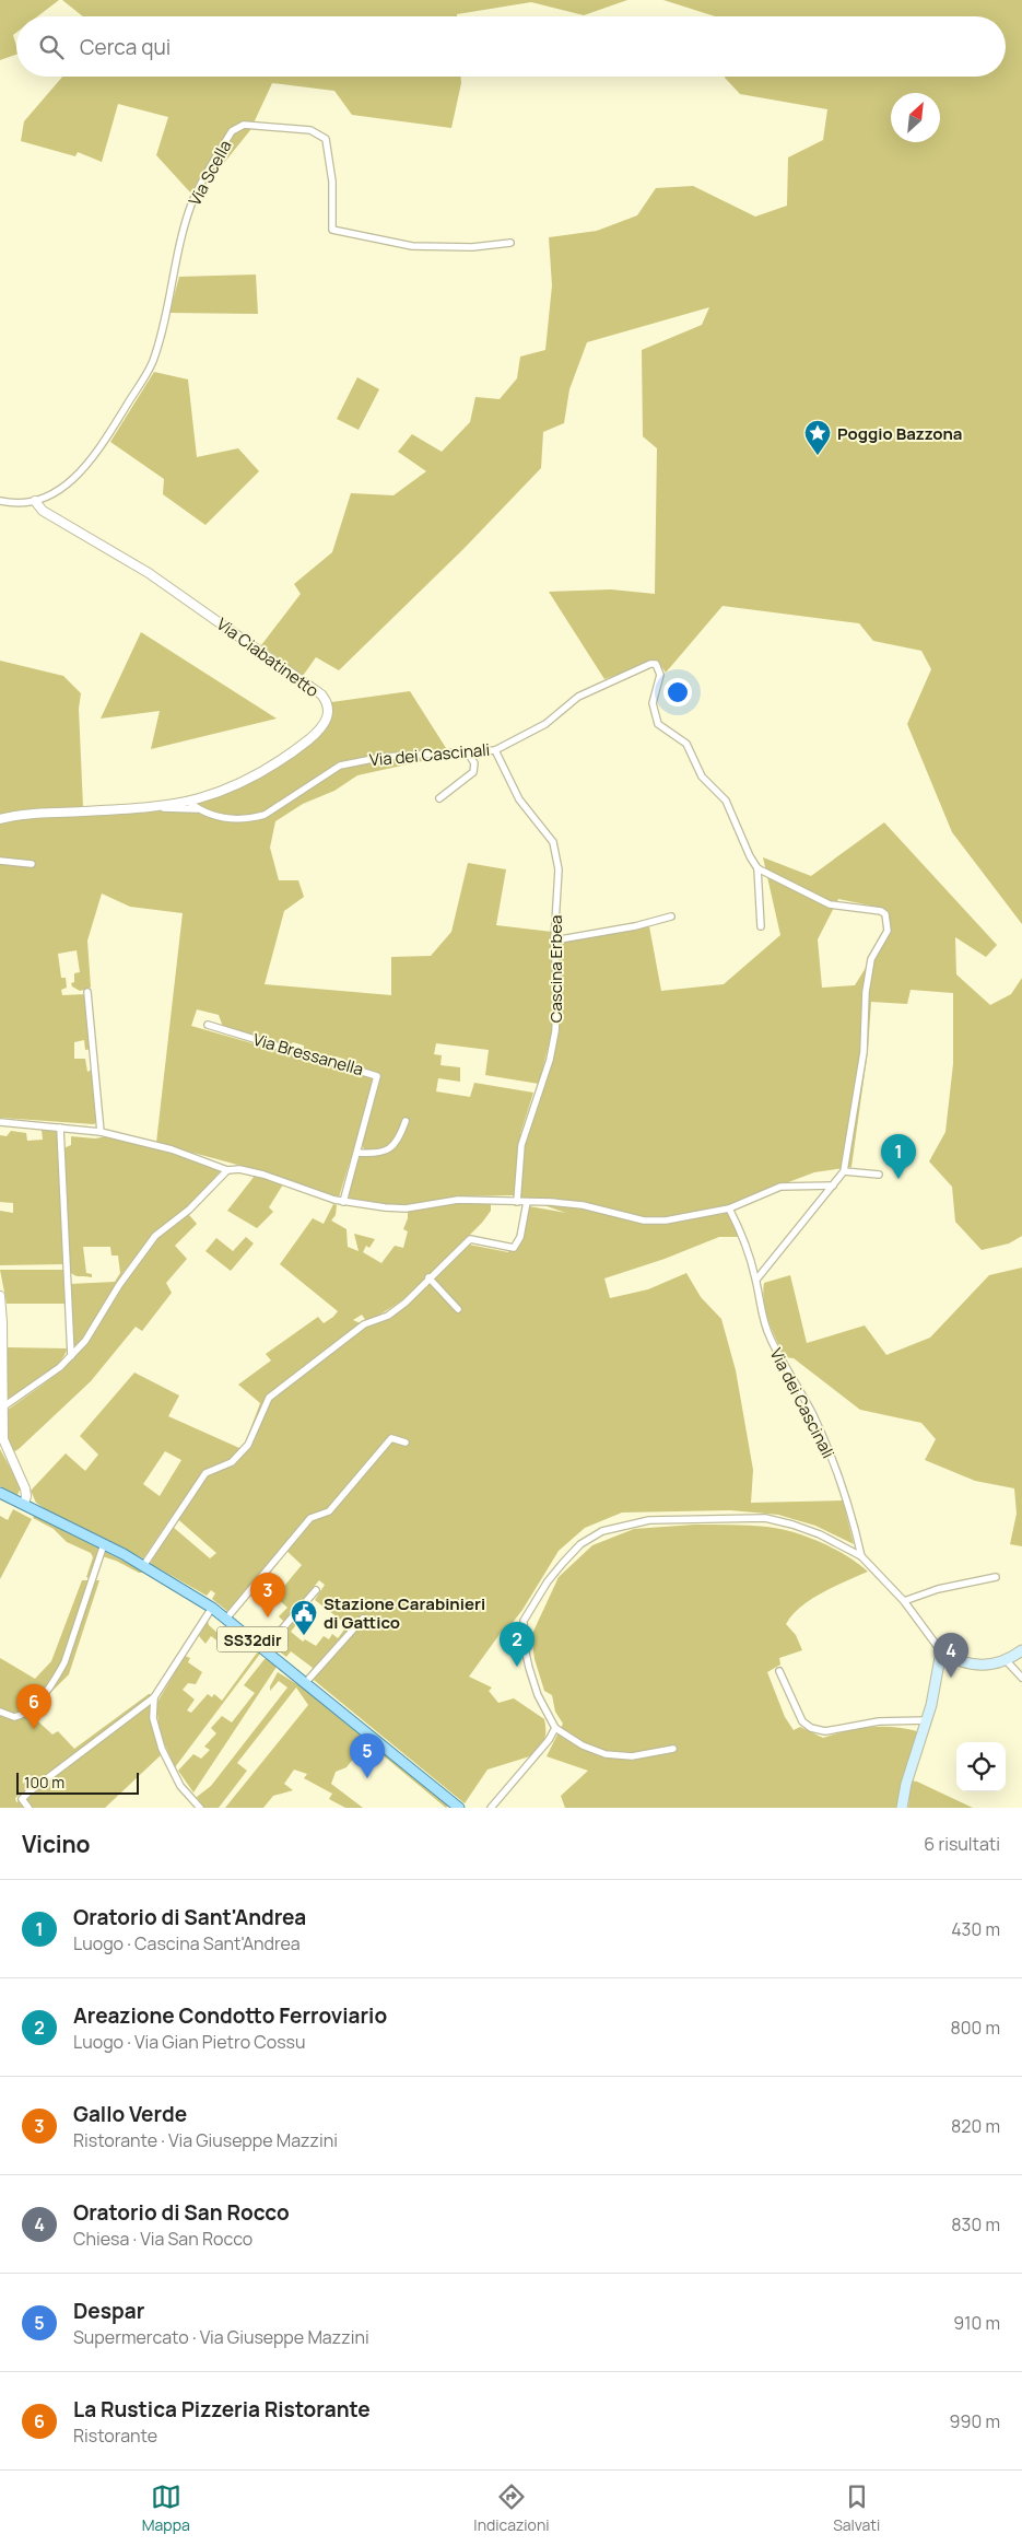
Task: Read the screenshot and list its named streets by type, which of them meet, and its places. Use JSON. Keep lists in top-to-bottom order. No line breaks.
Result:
{"streets":{"main road":["SS32dir"],"street":["Via Scella","Via Ciabatinetto","Via dei Cascinali","Cascina Erbea","Via Bressanella"]},"crossings":[["Via Scella","Via Ciabatinetto"],["Via Ciabatinetto","Via dei Cascinali"],["Via dei Cascinali","Cascina Erbea"]],"places":{"place":["Poggio Bazzona"],"public building":["Stazione Carabinieri di Gattico"]},"scale_bar":"100 m","north":"top right","page":{"search":"Cerca qui","pins":["1","3","2","4","6","5"],"scale":"100 m","heading":["Vicino","6 risultati"],"list":[{"mark":"1","name":"Oratorio di Sant'Andrea","note":"Luogo · Cascina Sant'Andrea","value":"430 m"},{"mark":"2","name":"Areazione Condotto Ferroviario","note":"Luogo · Via Gian Pietro Cossu","value":"800 m"},{"mark":"3","name":"Gallo Verde","note":"Ristorante · Via Giuseppe Mazzini","value":"820 m"},{"mark":"4","name":"Oratorio di San Rocco","note":"Chiesa · Via San Rocco","value":"830 m"},{"mark":"5","name":"Despar","note":"Supermercato · Via Giuseppe Mazzini","value":"910 m"},{"mark":"6","name":"La Rustica Pizzeria Ristorante","note":"Ristorante","value":"990 m"}],"nav":["Mappa","Indicazioni","Salvati"]}}
